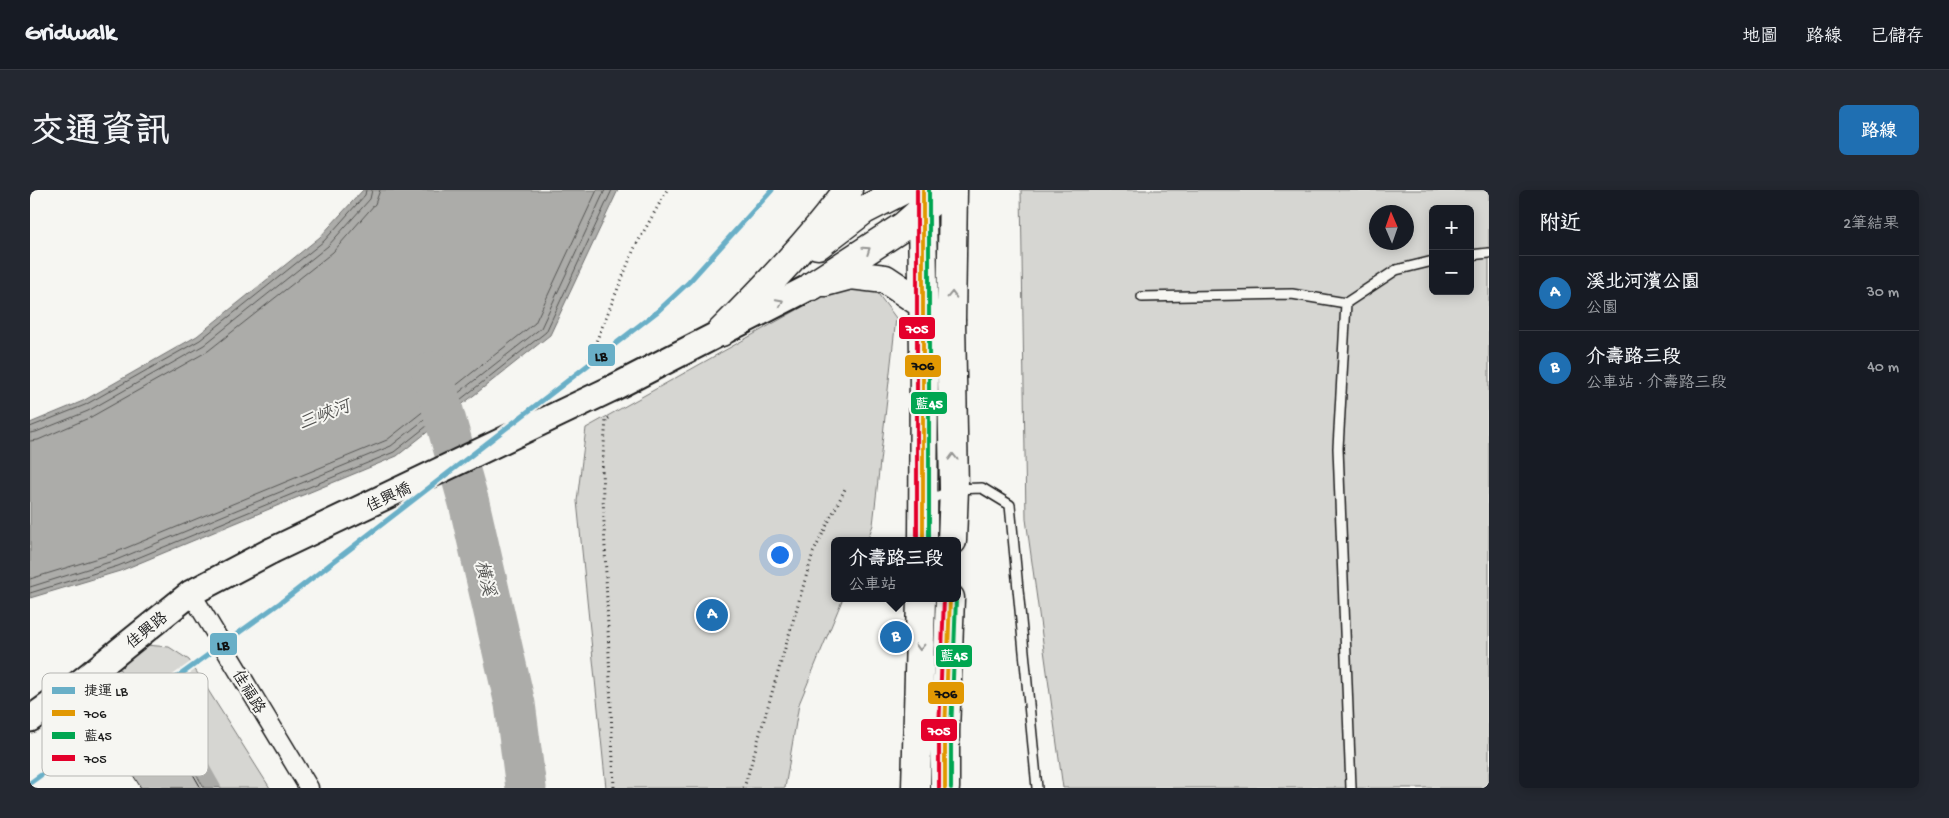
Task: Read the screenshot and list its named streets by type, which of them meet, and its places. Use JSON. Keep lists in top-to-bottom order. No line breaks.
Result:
{"streets":{"street":["佳興橋","佳興路","佳福路"]},"crossings":[["佳興橋","佳興路"],["佳興路","佳福路"]],"water":["三峽河","橫溪"],"lines":["metro line LB","transit line 706","transit line 藍45","transit line 705"],"legend":["捷運 LB","706","藍45","705"],"north":"top","page":{"header":"Gridwalk","nav":["地圖","路線","已儲存"],"title":"交通資訊","buttons":"路線","heading":["附近","2筆結果"],"map_buttons":["+","−"],"list":[{"mark":"A","name":"溪北河濱公園","note":"公園","value":"30 m"},{"mark":"B","name":"介壽路三段","note":"公車站 · 介壽路三段","value":"40 m"}],"popup":["介壽路三段","公車站"],"pins":["A","B"]}}
